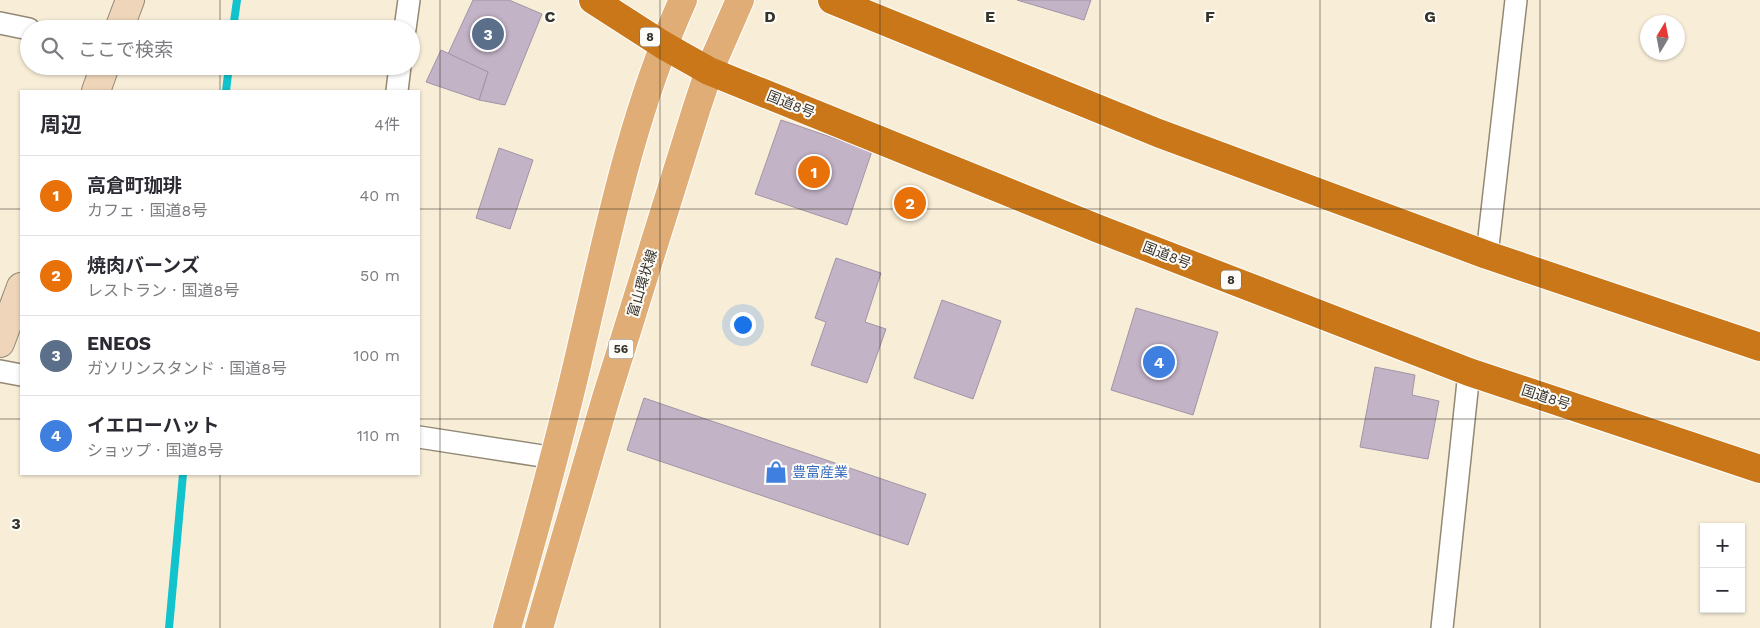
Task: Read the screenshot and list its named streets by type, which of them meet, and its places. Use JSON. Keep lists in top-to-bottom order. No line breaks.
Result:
{"streets":{"highway":["8","国道8号"],"main road":["富山環状線","56"]},"crossings":[["国道8号","富山環状線"]],"places":{"shop":["豊富産業"]},"north":"top","page":{"pins":["3","1","2","4"],"search":"ここで検索","heading":["周辺","4件"],"list":[{"mark":"1","name":"高倉町珈琲","note":"カフェ · 国道8号","value":"40 m"},{"mark":"2","name":"焼肉バーンズ","note":"レストラン · 国道8号","value":"50 m"},{"mark":"3","name":"ENEOS","note":"ガソリンスタンド · 国道8号","value":"100 m"},{"mark":"4","name":"イエローハット","note":"ショップ · 国道8号","value":"110 m"}],"map_buttons":["+","−"]},"grid":{"columns":["C","D","E","F","G"],"rows":["3"]}}
